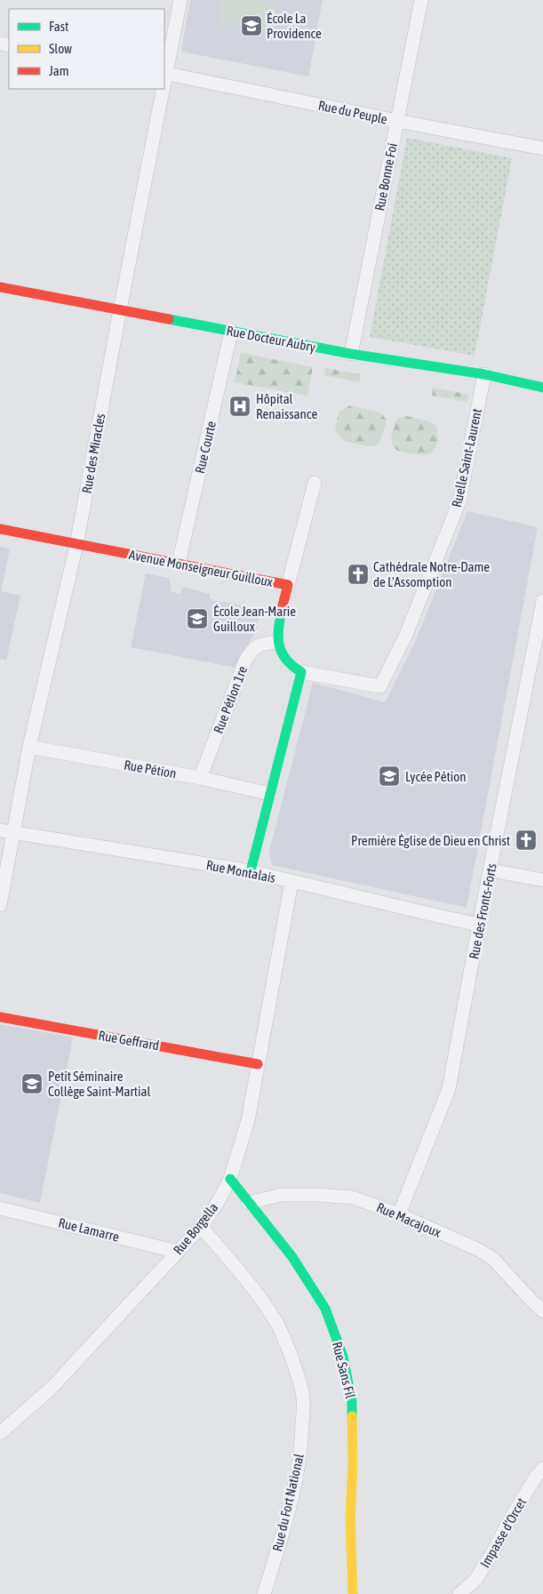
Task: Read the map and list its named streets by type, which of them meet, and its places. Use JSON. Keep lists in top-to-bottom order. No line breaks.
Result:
{"streets":{"street":["Rue du Peuple","Rue Bonne Foi","Rue Docteur Aubry","Rue Courte","Rue des Miracles","Ruelle Saint-Laurent","Avenue Monseigneur Guilloux","Rue Pétion 1re","Rue Pétion","Rue Montalais","Rue des Fronts-Forts","Rue Geffrard","Rue Macajoux","Rue Borgella","Rue Lamarre","Rue Sans Fil","Rue du Fort National","Impasse d'Orcet"]},"crossings":[["Rue du Peuple","Rue Bonne Foi"],["Rue du Peuple","Rue des Miracles"],["Rue Bonne Foi","Rue Docteur Aubry"],["Rue Docteur Aubry","Rue Courte"],["Rue Docteur Aubry","Rue des Miracles"],["Rue Docteur Aubry","Ruelle Saint-Laurent"],["Rue Courte","Avenue Monseigneur Guilloux"],["Rue des Miracles","Avenue Monseigneur Guilloux"],["Rue des Miracles","Rue Pétion"],["Rue des Miracles","Rue Montalais"],["Ruelle Saint-Laurent","Avenue Monseigneur Guilloux"],["Avenue Monseigneur Guilloux","Rue Pétion 1re"],["Rue Pétion 1re","Rue Pétion"],["Rue Montalais","Rue des Fronts-Forts"],["Rue Montalais","Rue Borgella"],["Rue des Fronts-Forts","Rue Macajoux"],["Rue Geffrard","Rue Borgella"],["Rue Macajoux","Rue Sans Fil"],["Rue Borgella","Rue Lamarre"],["Rue Borgella","Rue Sans Fil"],["Rue Borgella","Rue du Fort National"]],"places":{"school or university":["École La Providence","École Jean-Marie Guilloux","Lycée Pétion","Petit Séminaire Collège Saint-Martial"],"hospital":["Hôpital Renaissance"],"church":["Cathédrale Notre-Dame de L'Assomption","Première Église de Dieu en Christ"]},"legend":["Fast","Slow","Jam"]}
